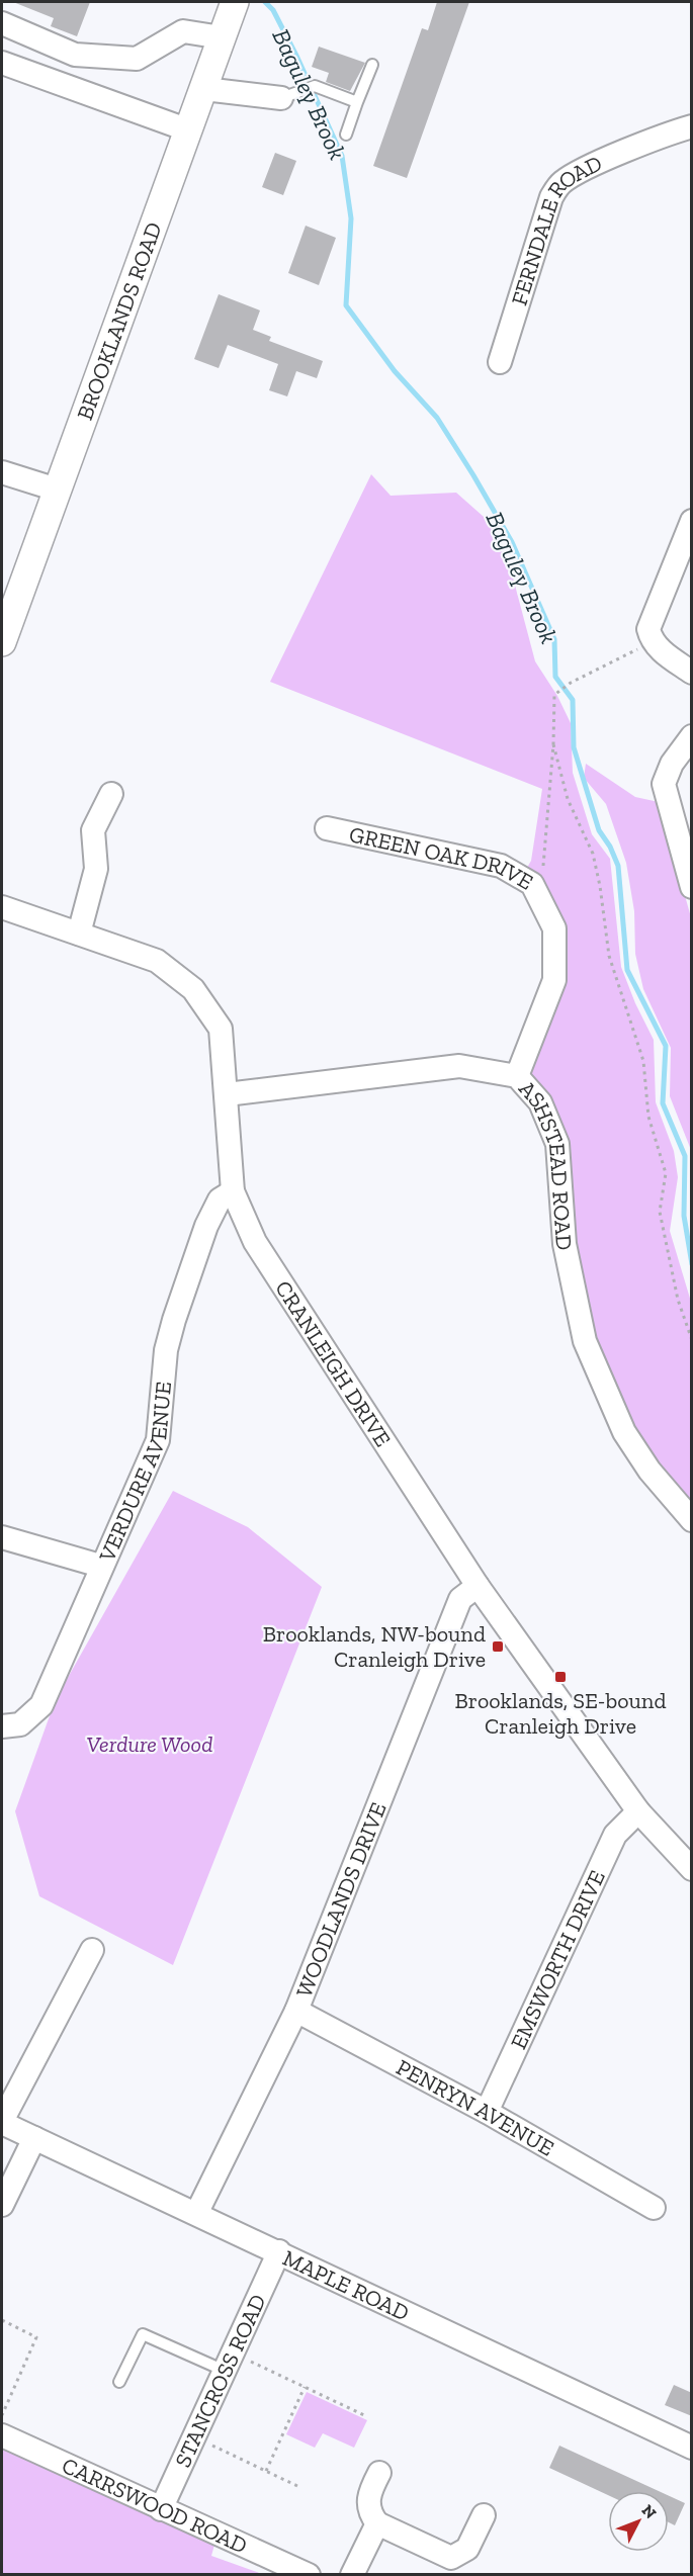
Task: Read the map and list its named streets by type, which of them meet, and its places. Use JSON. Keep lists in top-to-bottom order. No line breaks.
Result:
{"streets":{"street":["FERNDALE ROAD","BROOKLANDS ROAD","GREEN OAK DRIVE","ASHSTEAD ROAD","CRANLEIGH DRIVE","VERDURE AVENUE","WOODLANDS DRIVE","EMSWORTH DRIVE","PENRYN AVENUE","MAPLE ROAD","STANCROSS ROAD","CARRSWOOD ROAD"]},"crossings":[["GREEN OAK DRIVE","ASHSTEAD ROAD"],["ASHSTEAD ROAD","CRANLEIGH DRIVE"],["CRANLEIGH DRIVE","VERDURE AVENUE"],["CRANLEIGH DRIVE","WOODLANDS DRIVE"],["CRANLEIGH DRIVE","EMSWORTH DRIVE"],["WOODLANDS DRIVE","PENRYN AVENUE"],["WOODLANDS DRIVE","MAPLE ROAD"],["EMSWORTH DRIVE","PENRYN AVENUE"],["MAPLE ROAD","STANCROSS ROAD"],["STANCROSS ROAD","CARRSWOOD ROAD"]],"water":["Baguley Brook"],"parks":["Verdure Wood"],"places":{"transit":["Brooklands, NW-bound Cranleigh Drive","Brooklands, SE-bound Cranleigh Drive"]},"north":"top right"}
